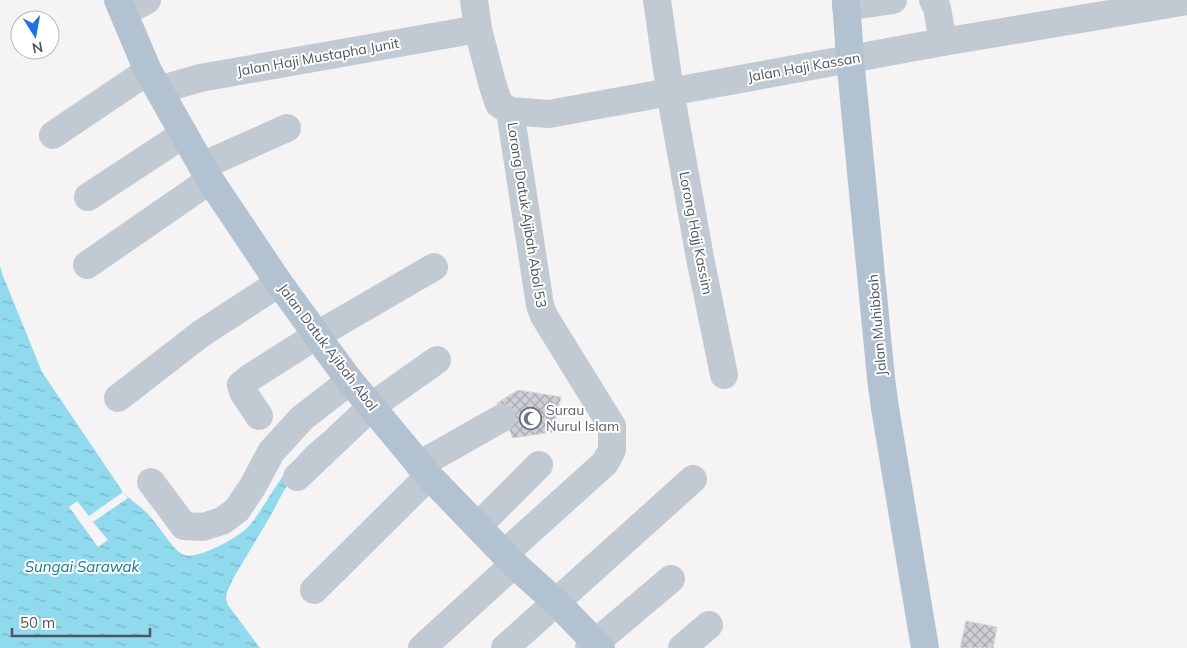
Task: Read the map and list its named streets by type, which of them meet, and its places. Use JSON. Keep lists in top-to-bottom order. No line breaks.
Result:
{"streets":{"main road":["Jalan Muhibbah","Jalan Datuk Ajibah Abol"],"street":["Jalan Haji Mustapha Junit","Jalan Haji Kassan","Lorong Datuk Ajibah Abol 53","Lorong Hajj Kassim"]},"crossings":[["Jalan Haji Mustapha Junit","Jalan Datuk Ajibah Abol"],["Jalan Haji Kassan","Lorong Datuk Ajibah Abol 53"],["Jalan Haji Kassan","Lorong Hajj Kassim"],["Jalan Haji Kassan","Jalan Muhibbah"],["Lorong Datuk Ajibah Abol 53","Jalan Datuk Ajibah Abol"]],"water":["Sungai Sarawak"],"places":{"mosque":["Surau Nurul Islam"]},"scale_bar":"50 m","north":"bottom"}
